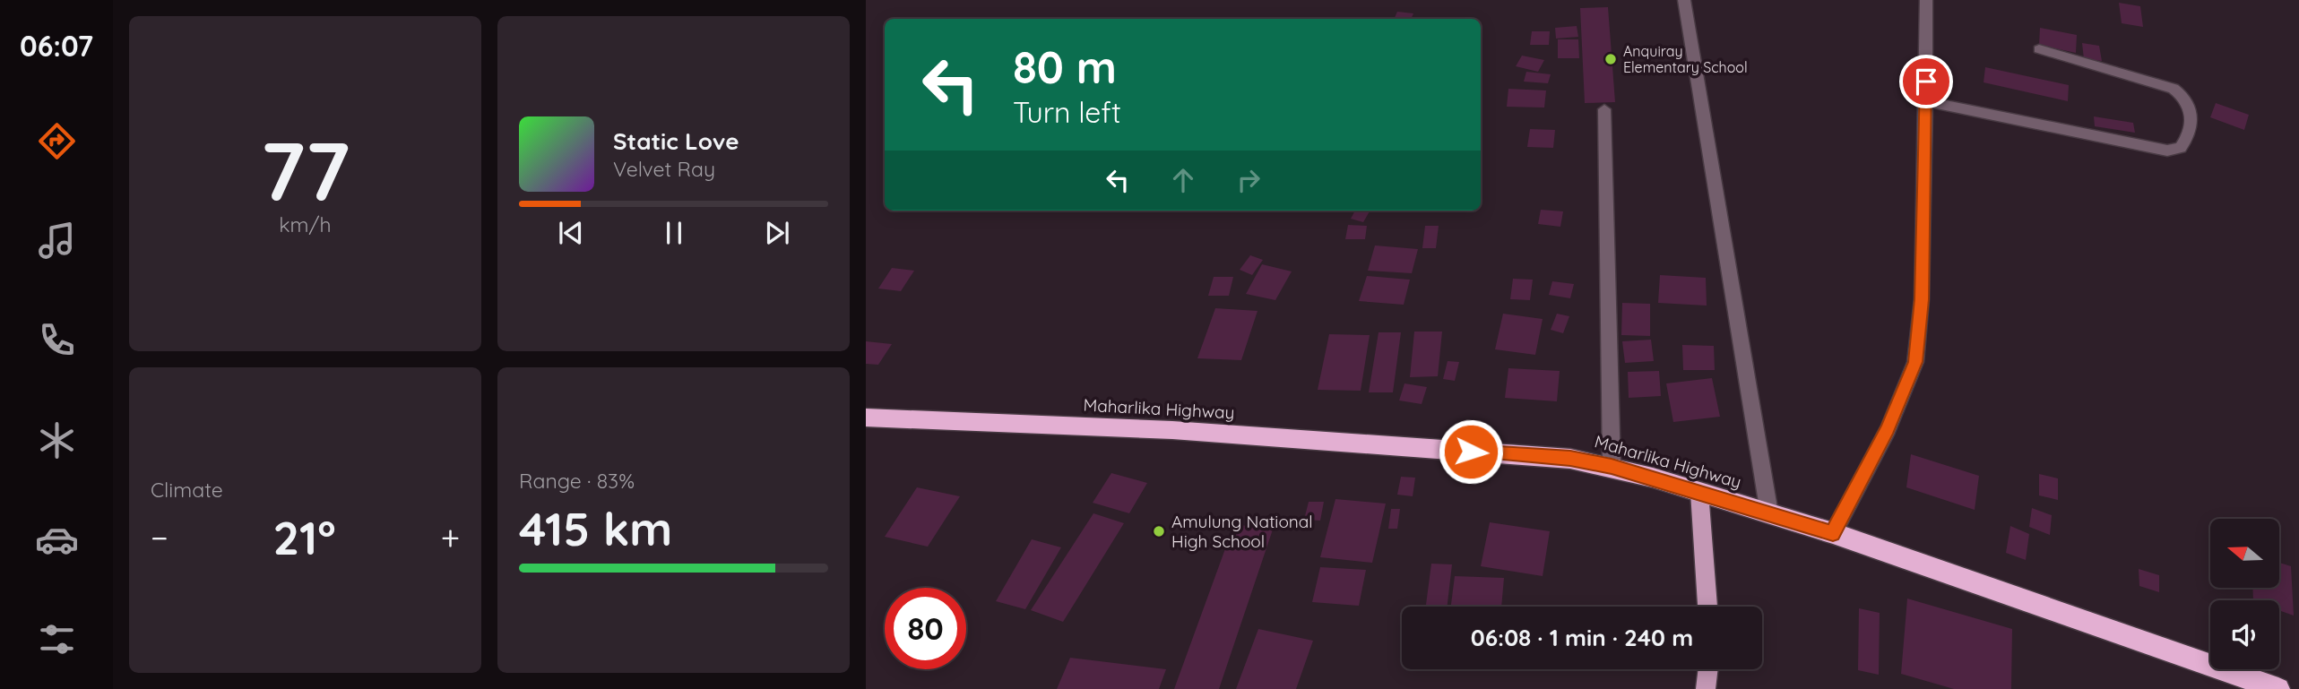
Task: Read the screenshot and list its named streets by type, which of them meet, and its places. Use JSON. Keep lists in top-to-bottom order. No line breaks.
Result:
{"streets":{"highway":["Maharlika Highway"]},"places":["Anquiray Elementary School","Amulung National High School"],"north":"left","page":{"tabs":"06:07","tile":[["77","km/h"],"Climate",["Range · 83%","415 km"]],"turn":["80 m","Turn left"],"song":["Static Love","Velvet Ray"],"heat":["−","21°","+"],"limit":"80","trip":"06:08 · 1 min · 240 m"}}
